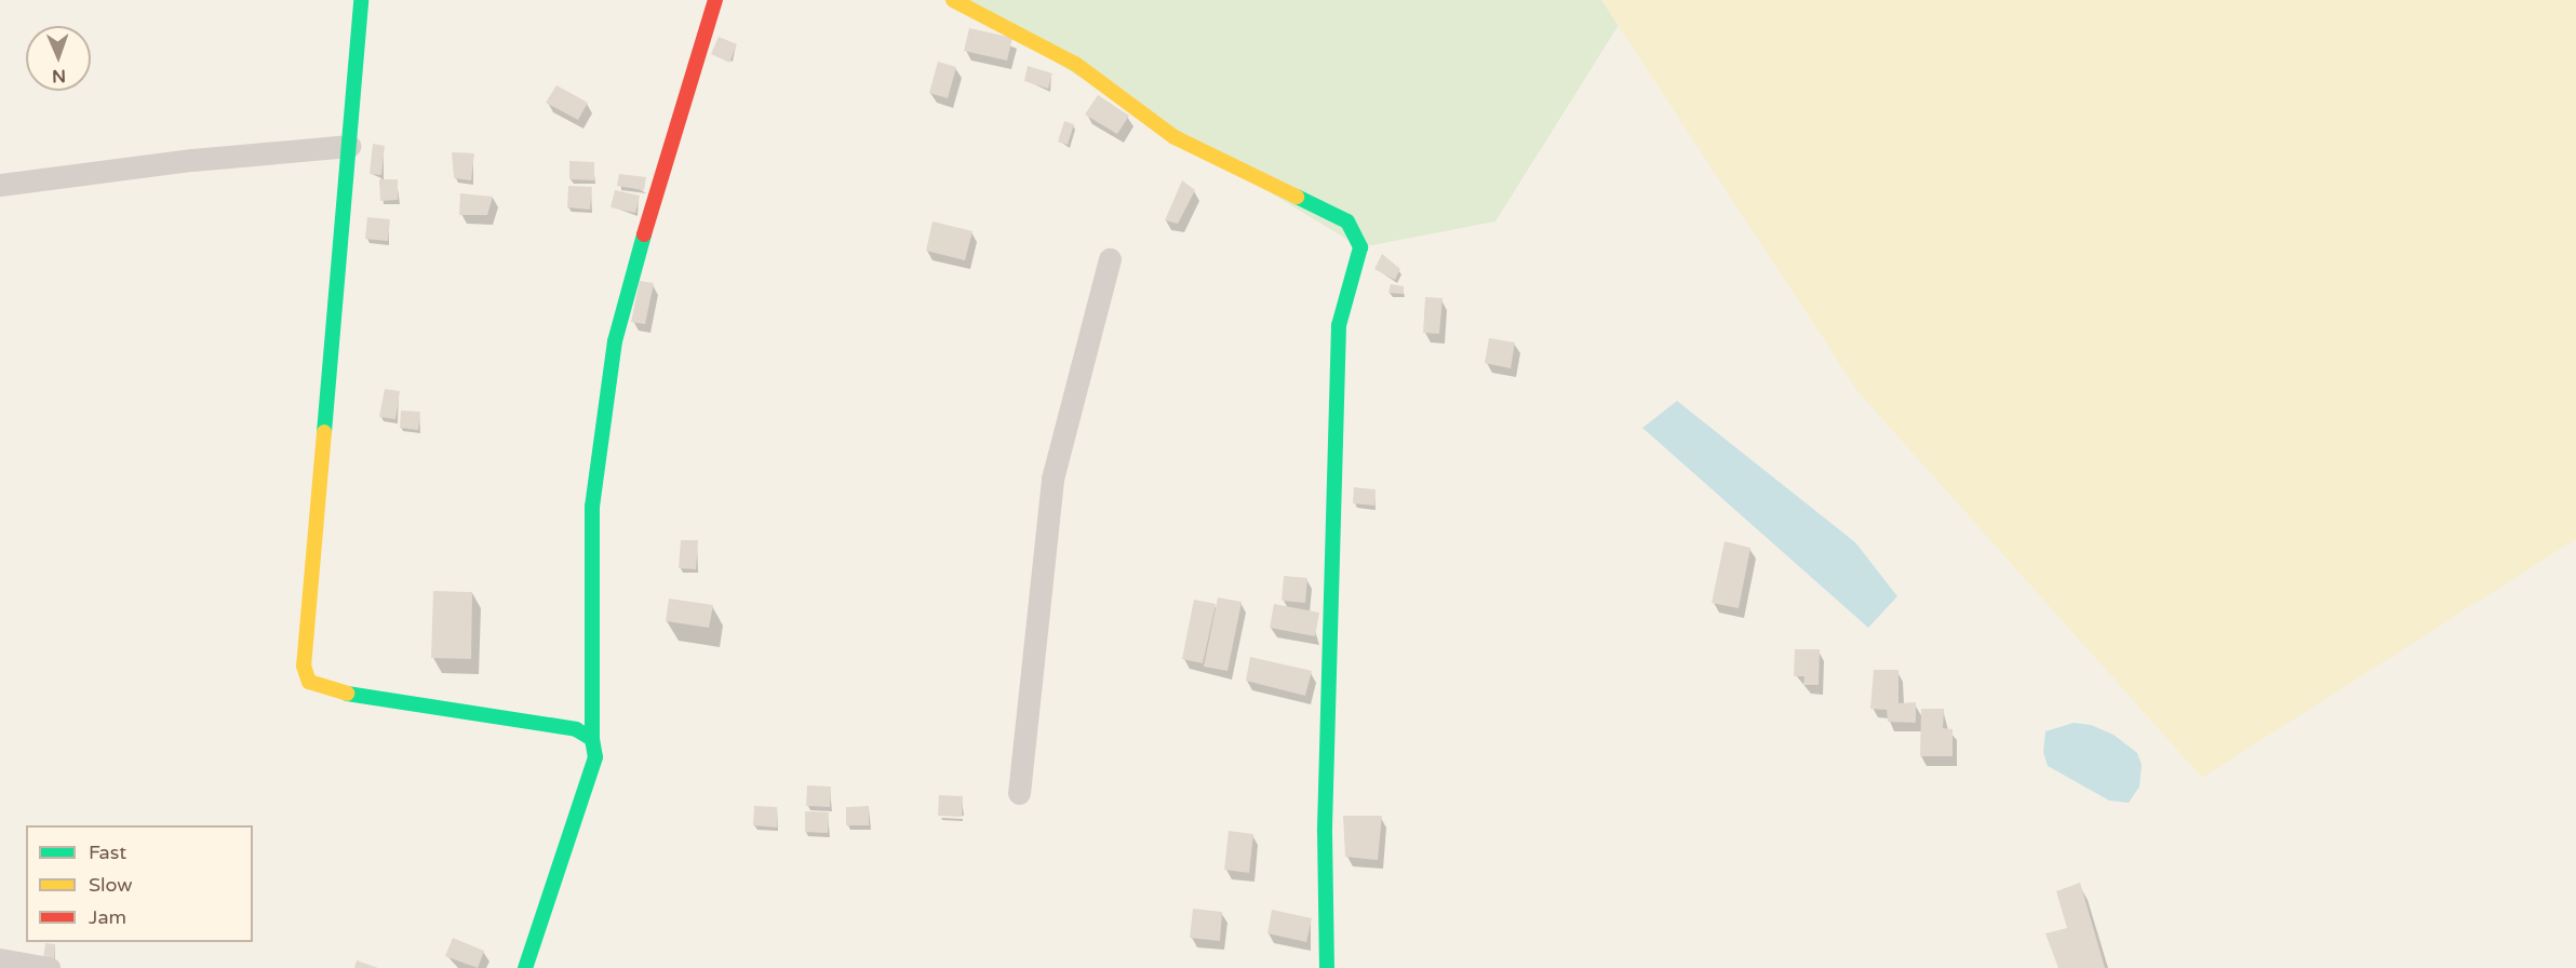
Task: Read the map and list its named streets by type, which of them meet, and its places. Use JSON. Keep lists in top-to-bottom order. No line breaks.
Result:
{"legend":["Fast","Slow","Jam"],"north":"bottom"}
